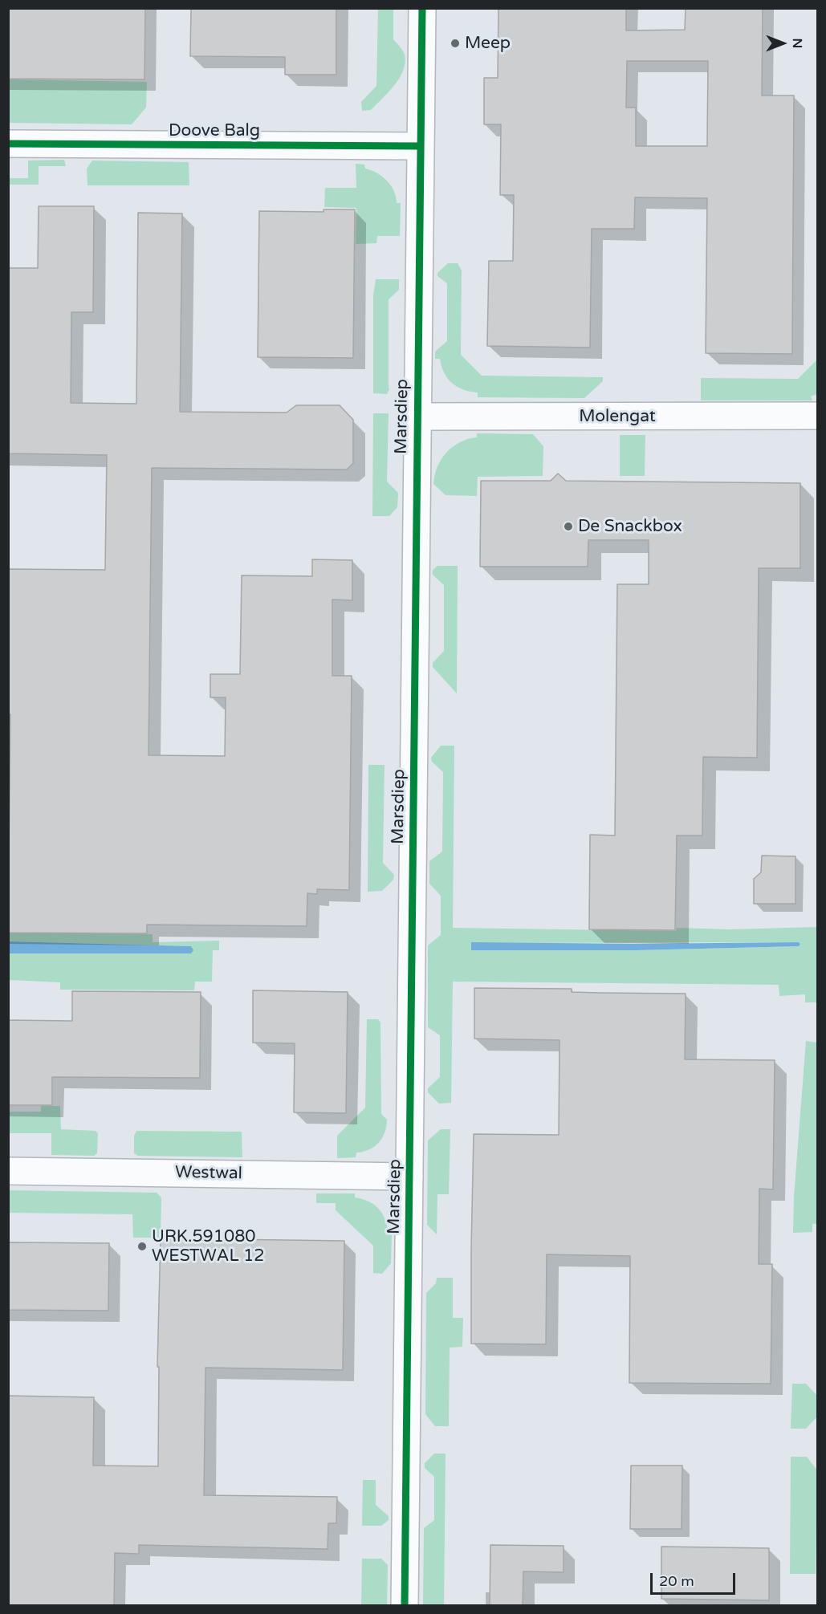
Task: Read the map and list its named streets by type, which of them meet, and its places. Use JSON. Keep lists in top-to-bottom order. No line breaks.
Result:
{"streets":{"street":["Doove Balg","Marsdiep","Molengat","Westwal"]},"crossings":[["Doove Balg","Marsdiep"],["Marsdiep","Molengat"],["Marsdiep","Westwal"]],"places":["Meep","De Snackbox","URK.591080 WESTWAL 12"],"scale_bar":"20 m","north":"right"}
